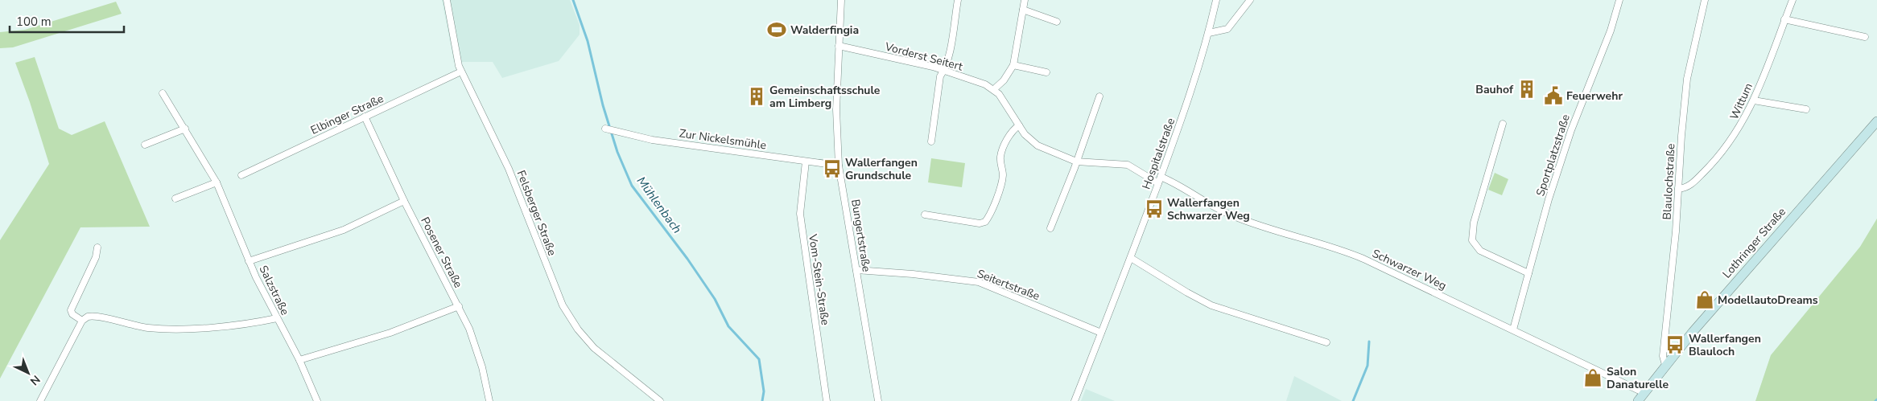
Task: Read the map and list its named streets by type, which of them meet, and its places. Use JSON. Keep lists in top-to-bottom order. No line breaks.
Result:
{"streets":{"street":["Vorderst Seitert","Wittum","Elbinger Straße","Zur Nickelsmühle","Hospitalstraße","Sportplatzstraße","Blaulochstraße","Felsberger Straße","Bungertstraße","Lothringer Straße","Posener Straße","Schwarzer Weg","Vom-Stein-Straße","Seitertstraße","Salzstraße"]},"crossings":[["Vorderst Seitert","Bungertstraße"],["Wittum","Blaulochstraße"],["Elbinger Straße","Felsberger Straße"],["Elbinger Straße","Posener Straße"],["Zur Nickelsmühle","Bungertstraße"],["Zur Nickelsmühle","Vom-Stein-Straße"],["Hospitalstraße","Schwarzer Weg"],["Hospitalstraße","Seitertstraße"],["Sportplatzstraße","Schwarzer Weg"],["Blaulochstraße","Lothringer Straße"],["Bungertstraße","Seitertstraße"],["Lothringer Straße","Schwarzer Weg"]],"water":["Mühlenbach"],"places":{"sports":["Walderfingia"],"building":["Bauhof","Gemeinschaftsschule am Limberg"],"public building":["Feuerwehr"],"bus stop":["Wallerfangen Grundschule","Wallerfangen Schwarzer Weg","Wallerfangen Blauloch"],"shop":["ModellautoDreams","Salon Danaturelle"]},"scale_bar":"100 m","north":"bottom right"}
